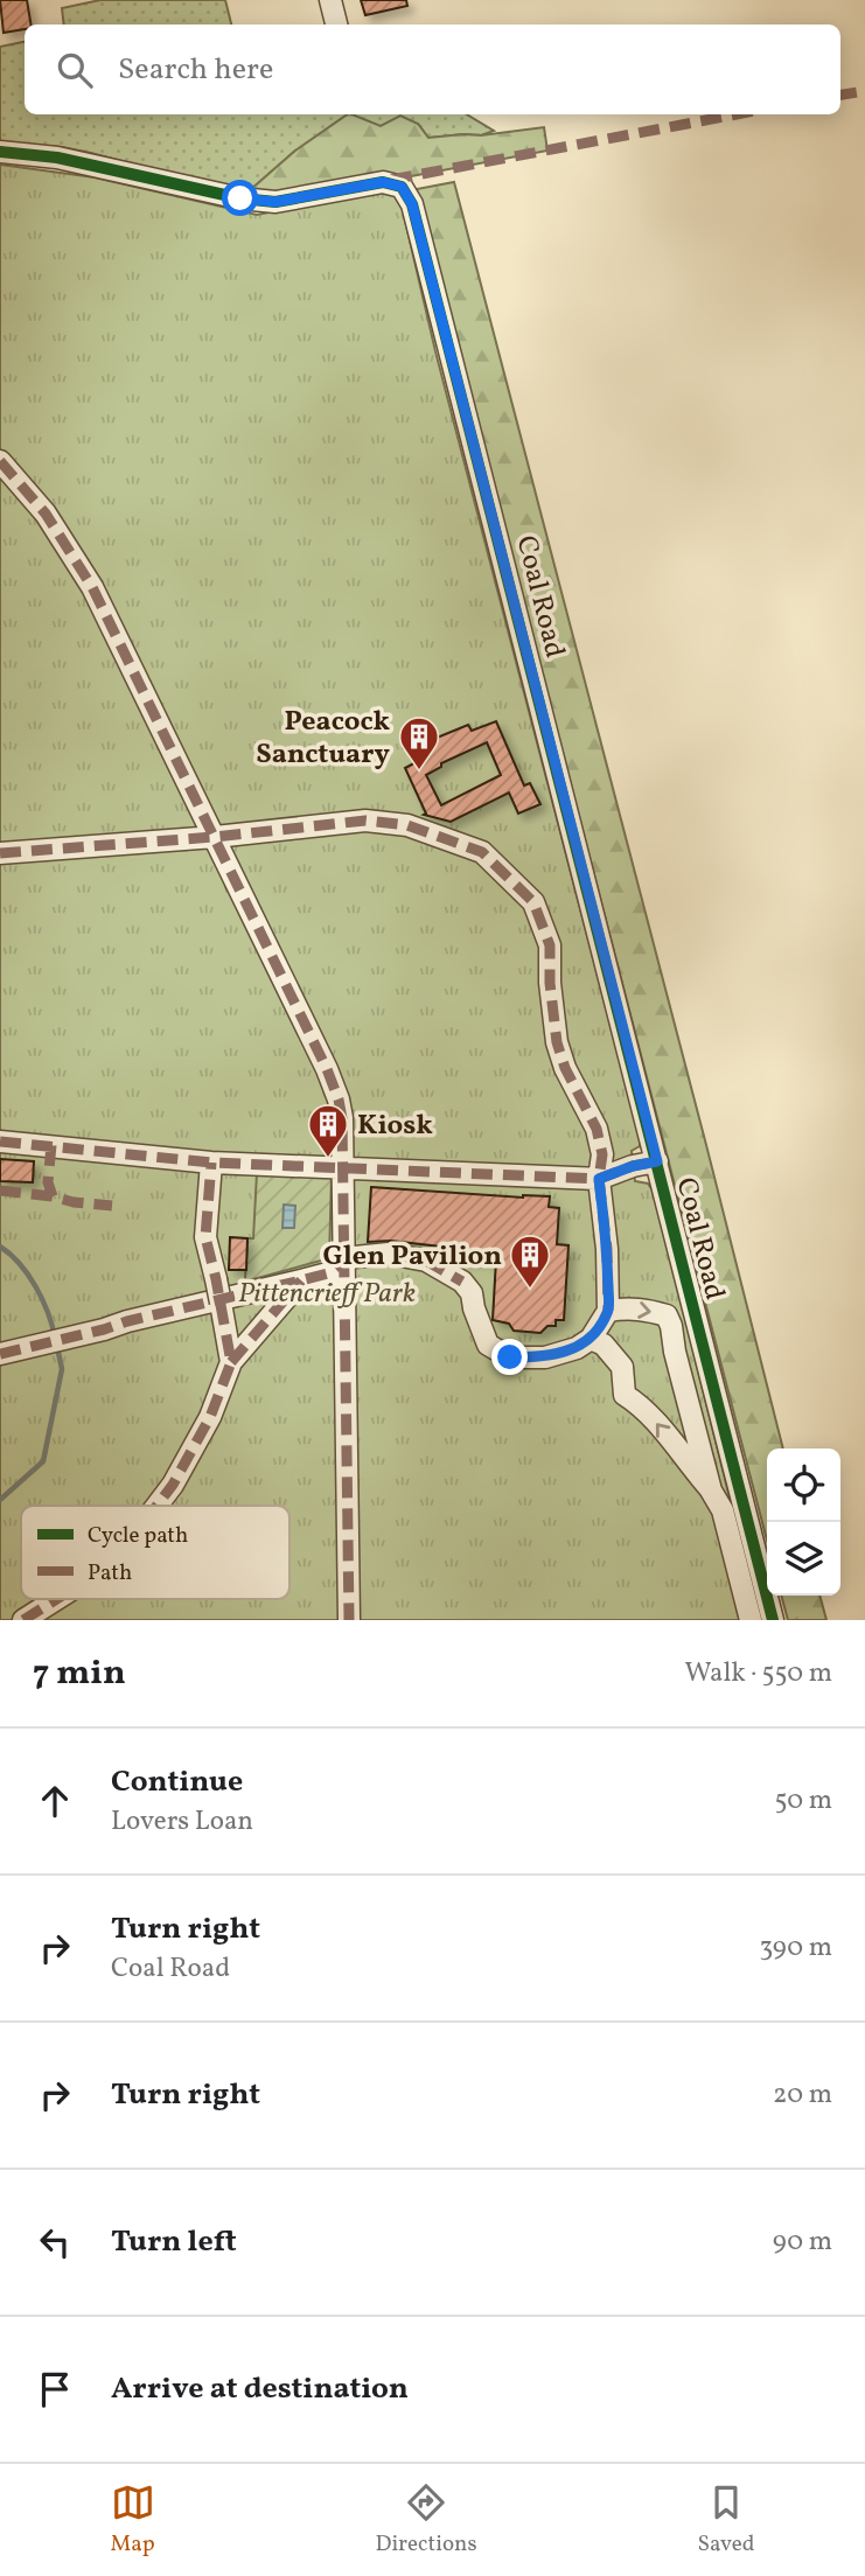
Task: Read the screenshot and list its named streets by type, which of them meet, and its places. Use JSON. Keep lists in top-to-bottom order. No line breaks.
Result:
{"streets":{"street":["Coal Road"]},"parks":["Pittencrieff Park"],"places":{"building":["Peacock Sanctuary","Kiosk","Glen Pavilion"]},"legend":["Cycle path","Path"],"page":{"search":"Search here","heading":["7 min","Walk · 550 m"],"list":[["Continue","Lovers Loan","50 m"],["Turn right","Coal Road","390 m"],["Turn right","20 m"],["Turn left","90 m"],"Arrive at destination"],"nav":["Map","Directions","Saved"]}}
